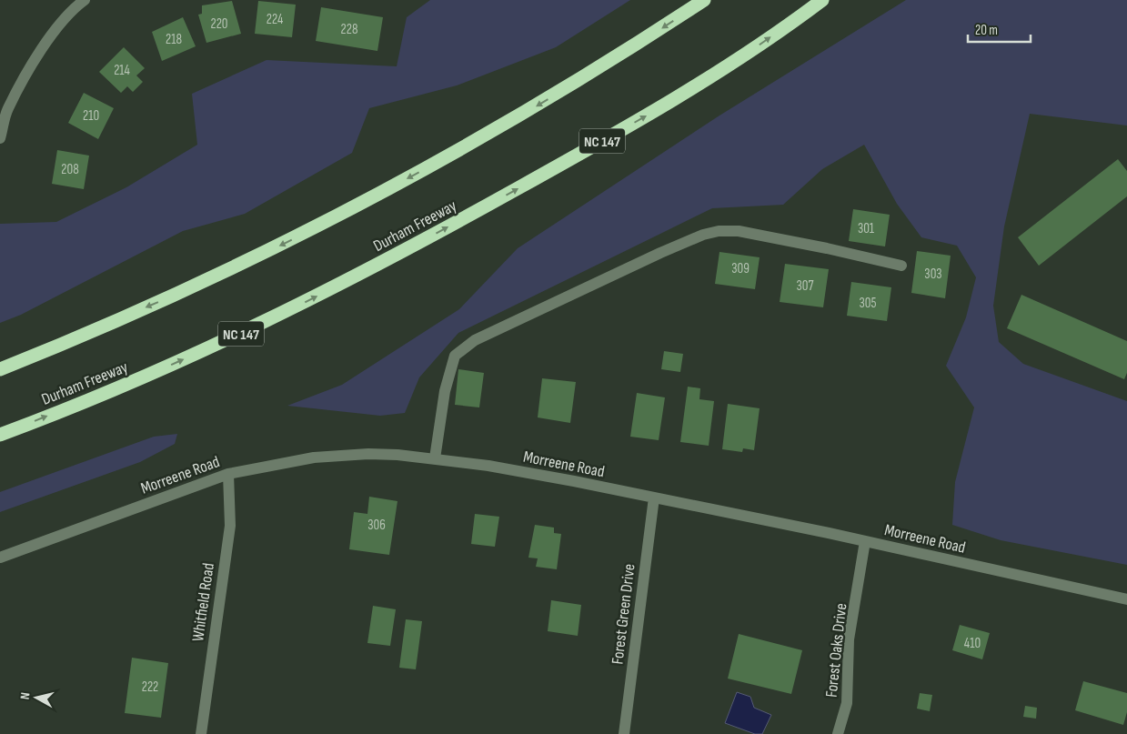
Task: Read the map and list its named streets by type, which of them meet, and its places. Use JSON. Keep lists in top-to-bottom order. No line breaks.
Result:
{"streets":{"highway":["NC 147","Durham Freeway"],"street":["Morreene Road","Whitfield Road","Forest Green Drive","Forest Oaks Drive"]},"crossings":[["Morreene Road","Whitfield Road"],["Morreene Road","Forest Green Drive"],["Morreene Road","Forest Oaks Drive"]],"house_numbers":["224","220","228","218","214","210","208","301","309","303","307","305","306","410","222"],"scale_bar":"20 m","north":"left"}
